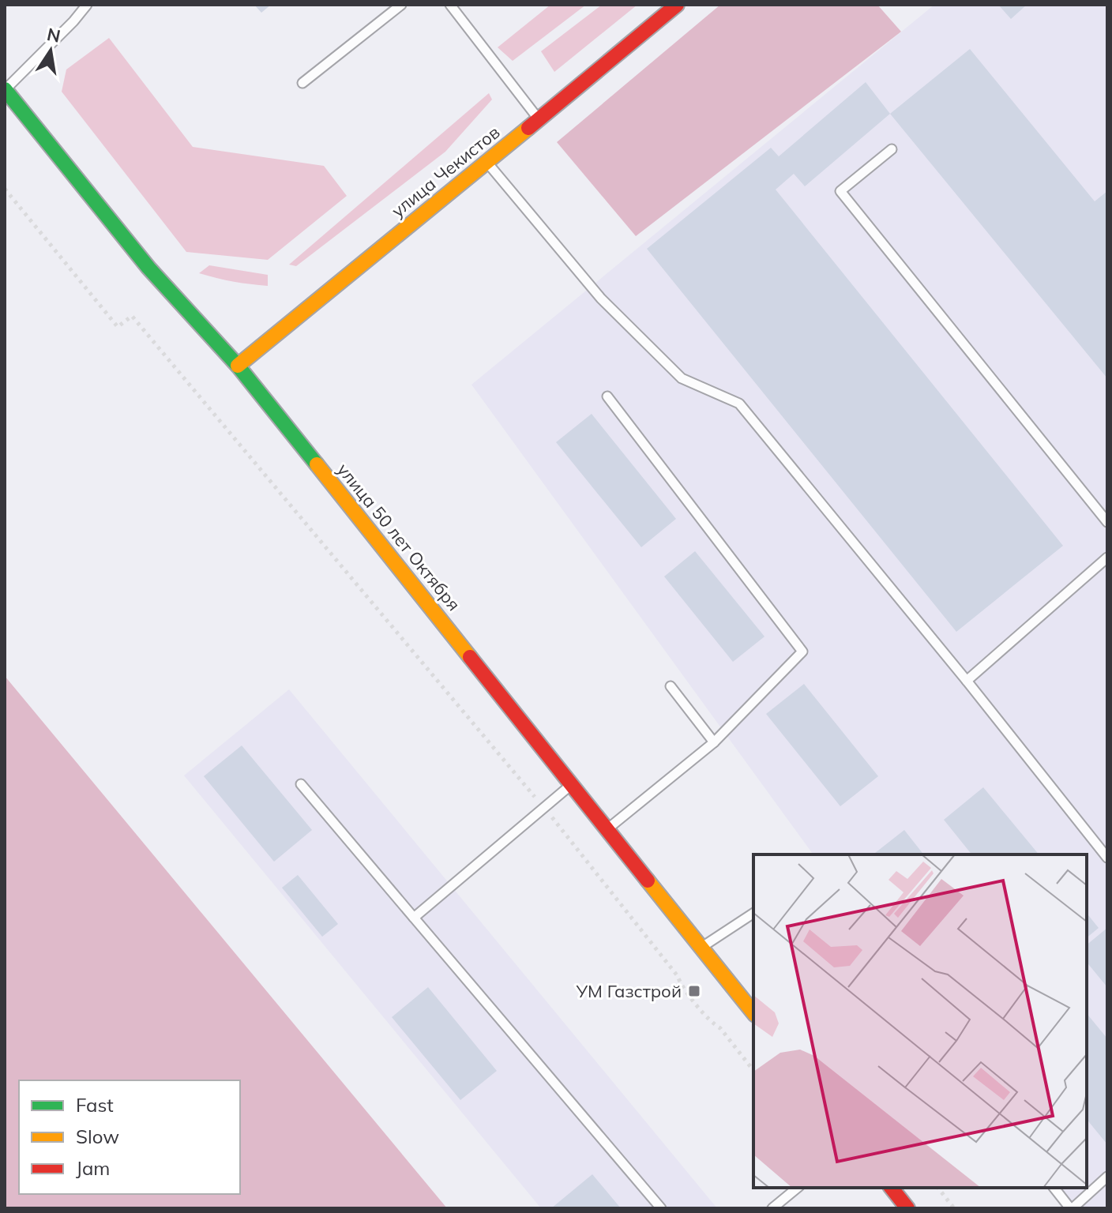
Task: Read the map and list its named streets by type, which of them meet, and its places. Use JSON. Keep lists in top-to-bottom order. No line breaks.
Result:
{"streets":{"main road":["улица Чекистов","улица 50 лет Октября"]},"crossings":[["улица Чекистов","улица 50 лет Октября"]],"places":{"transit":["УМ Газстрой"]},"legend":["Fast","Slow","Jam"],"north":"top"}
